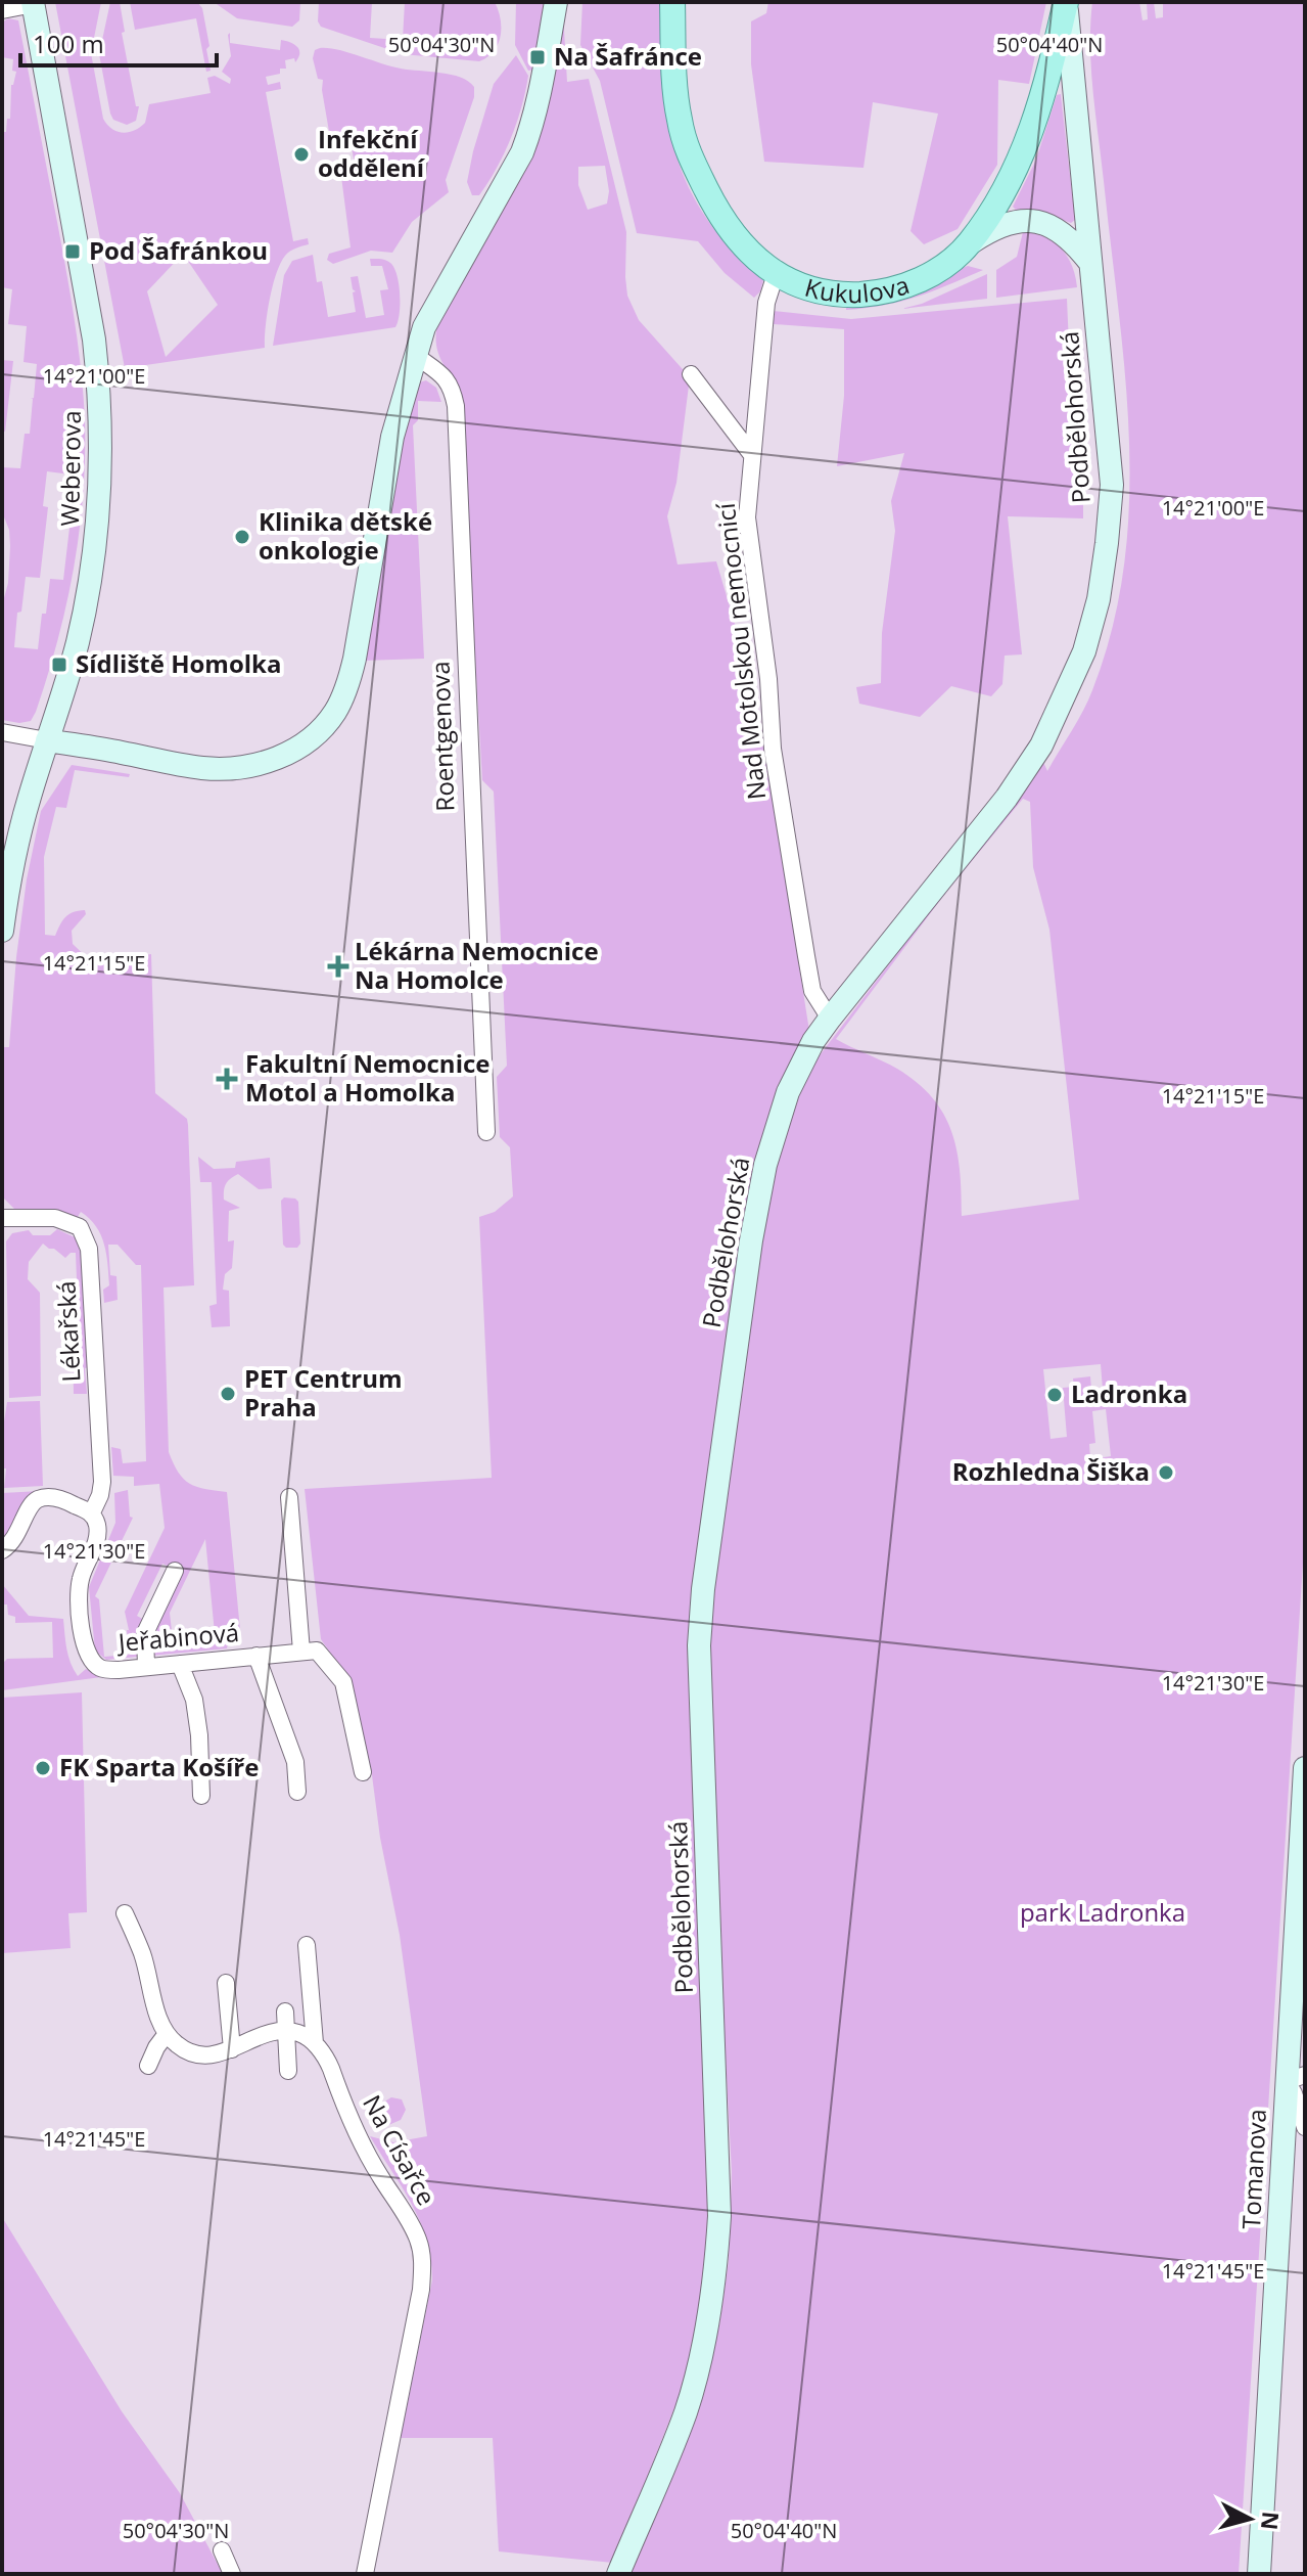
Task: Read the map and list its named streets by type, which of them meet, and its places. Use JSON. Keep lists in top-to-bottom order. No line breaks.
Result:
{"streets":{"main road":["Kukulova"],"street":["Podbělohorská","Weberova","Nad Motolskou nemocnicí","Roentgenova","Lékařská","Jeřabinová","Na Císařce","Tomanova"]},"crossings":[["Kukulova","Podbělohorská"],["Kukulova","Nad Motolskou nemocnicí"],["Podbělohorská","Nad Motolskou nemocnicí"],["Lékařská","Jeřabinová"]],"parks":["park Ladronka"],"places":{"transit":["Na Šafránce","Pod Šafránkou","Sídliště Homolka"],"other":["Infekční oddělení","Klinika dětské onkologie","PET Centrum Praha","Ladronka","Rozhledna Šiška","FK Sparta Košíře"],"health":["Lékárna Nemocnice Na Homolce","Fakultní Nemocnice Motol a Homolka"]},"scale_bar":"100 m","north":"right","coordinates":["50°04'30\"N","50°04'40\"N","14°21'00\"E","14°21'15\"E","14°21'30\"E","14°21'45\"E"]}
